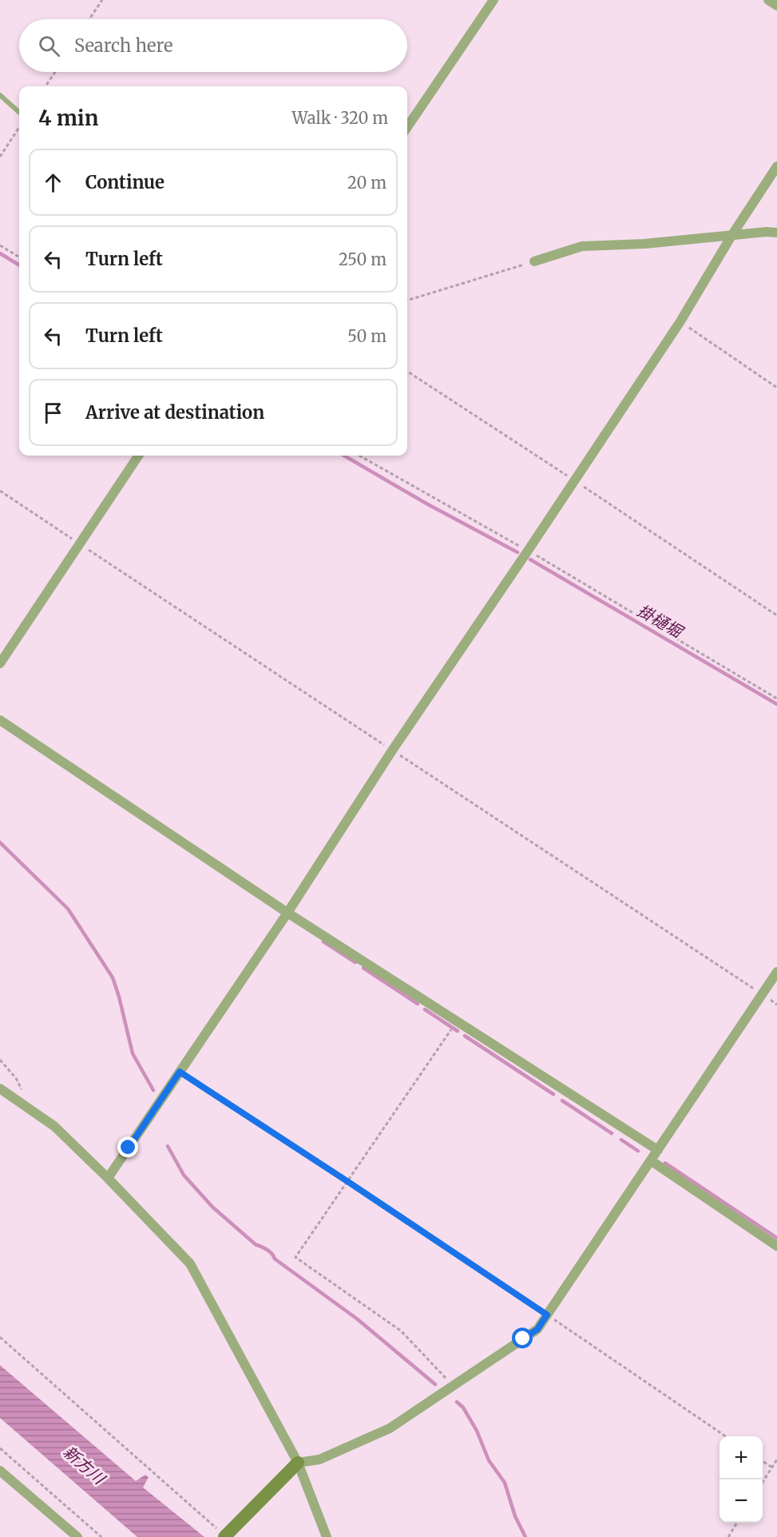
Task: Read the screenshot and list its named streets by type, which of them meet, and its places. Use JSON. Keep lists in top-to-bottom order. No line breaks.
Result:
{"water":["掛樋堀","新方川"],"page":{"search":"Search here","heading":["4 min","Walk · 320 m"],"list":[["Continue","20 m"],["Turn left","250 m"],["Turn left","50 m"],"Arrive at destination"],"map_buttons":["+","−"]}}
